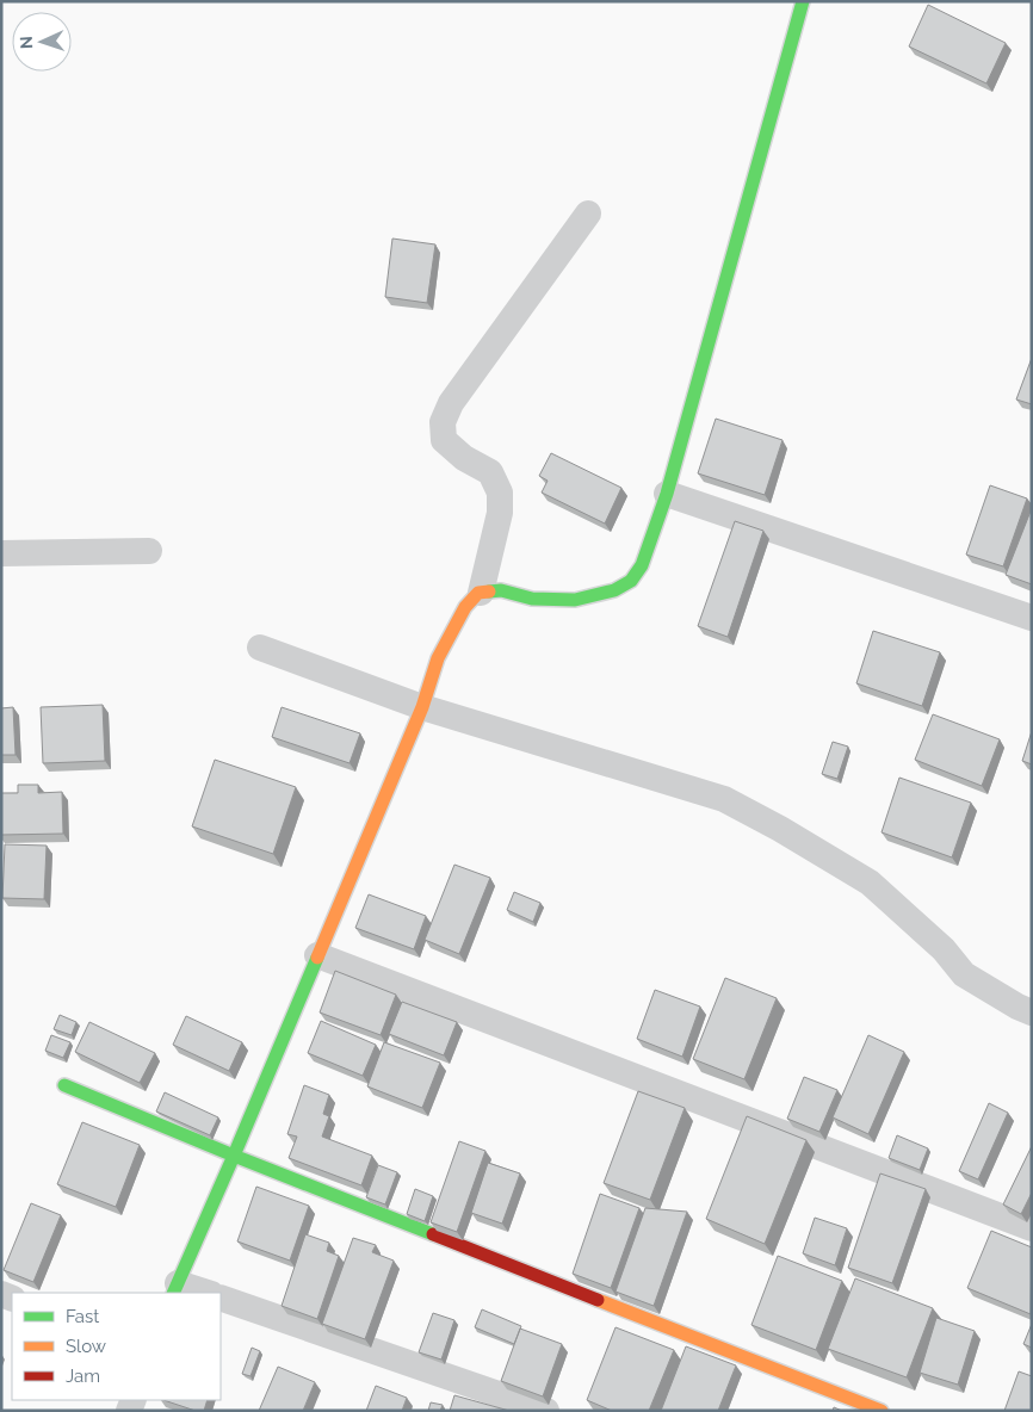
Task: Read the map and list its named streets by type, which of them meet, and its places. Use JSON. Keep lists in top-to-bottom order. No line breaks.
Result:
{"legend":["Fast","Slow","Jam"],"north":"left"}
